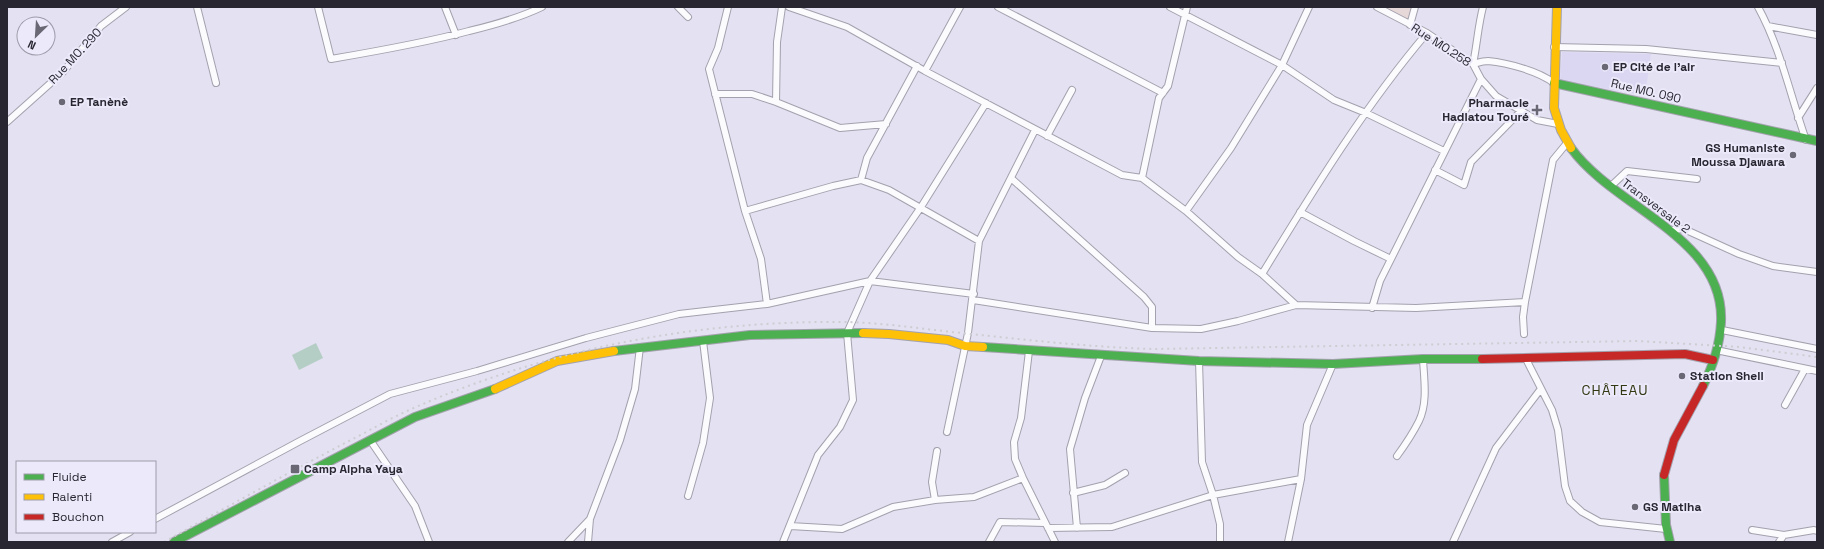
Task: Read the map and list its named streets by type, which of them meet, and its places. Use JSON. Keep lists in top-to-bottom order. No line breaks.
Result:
{"streets":{"street":["Rue MO.258","Rue MO. 290","Rue MO. 090","Transversale 2"]},"crossings":[["Rue MO.258","Rue MO. 090"],["Rue MO.258","Transversale 2"],["Rue MO. 090","Transversale 2"]],"districts":["CHÂTEAU"],"places":{"other":["EP Cité de l'air","EP Tanènè","GS Humaniste Moussa Djawara","Station Shell","GS Matiha"],"health":["Pharmacie Hadiatou Touré"],"transit":["Camp Alpha Yaya"]},"legend":["Fluide","Ralenti","Bouchon"],"north":"bottom left"}
